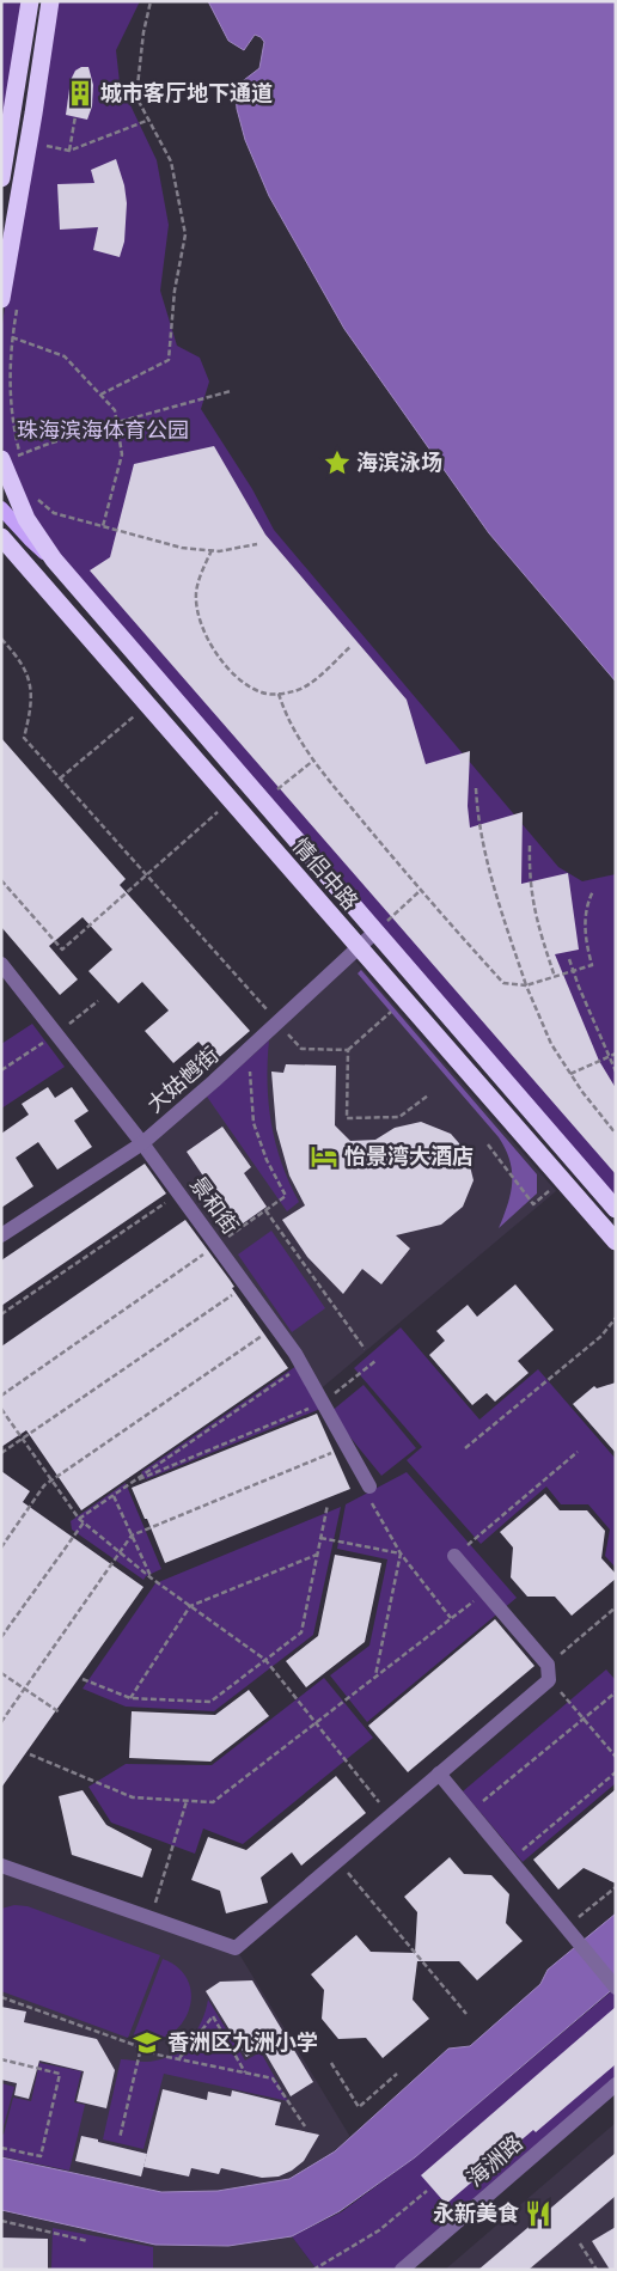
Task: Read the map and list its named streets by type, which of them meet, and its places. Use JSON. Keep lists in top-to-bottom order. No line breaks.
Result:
{"streets":{"highway":["情侣中路"],"street":["大姑乸街","景和街","海洲路"]},"crossings":[["情侣中路","大姑乸街"],["大姑乸街","景和街"]],"parks":["珠海滨海体育公园"],"places":{"building":["城市客厅地下通道"],"place":["海滨泳场"],"hotel":["怡景湾大酒店"],"school or university":["香洲区九洲小学"],"restaurant":["永新美食"]}}
